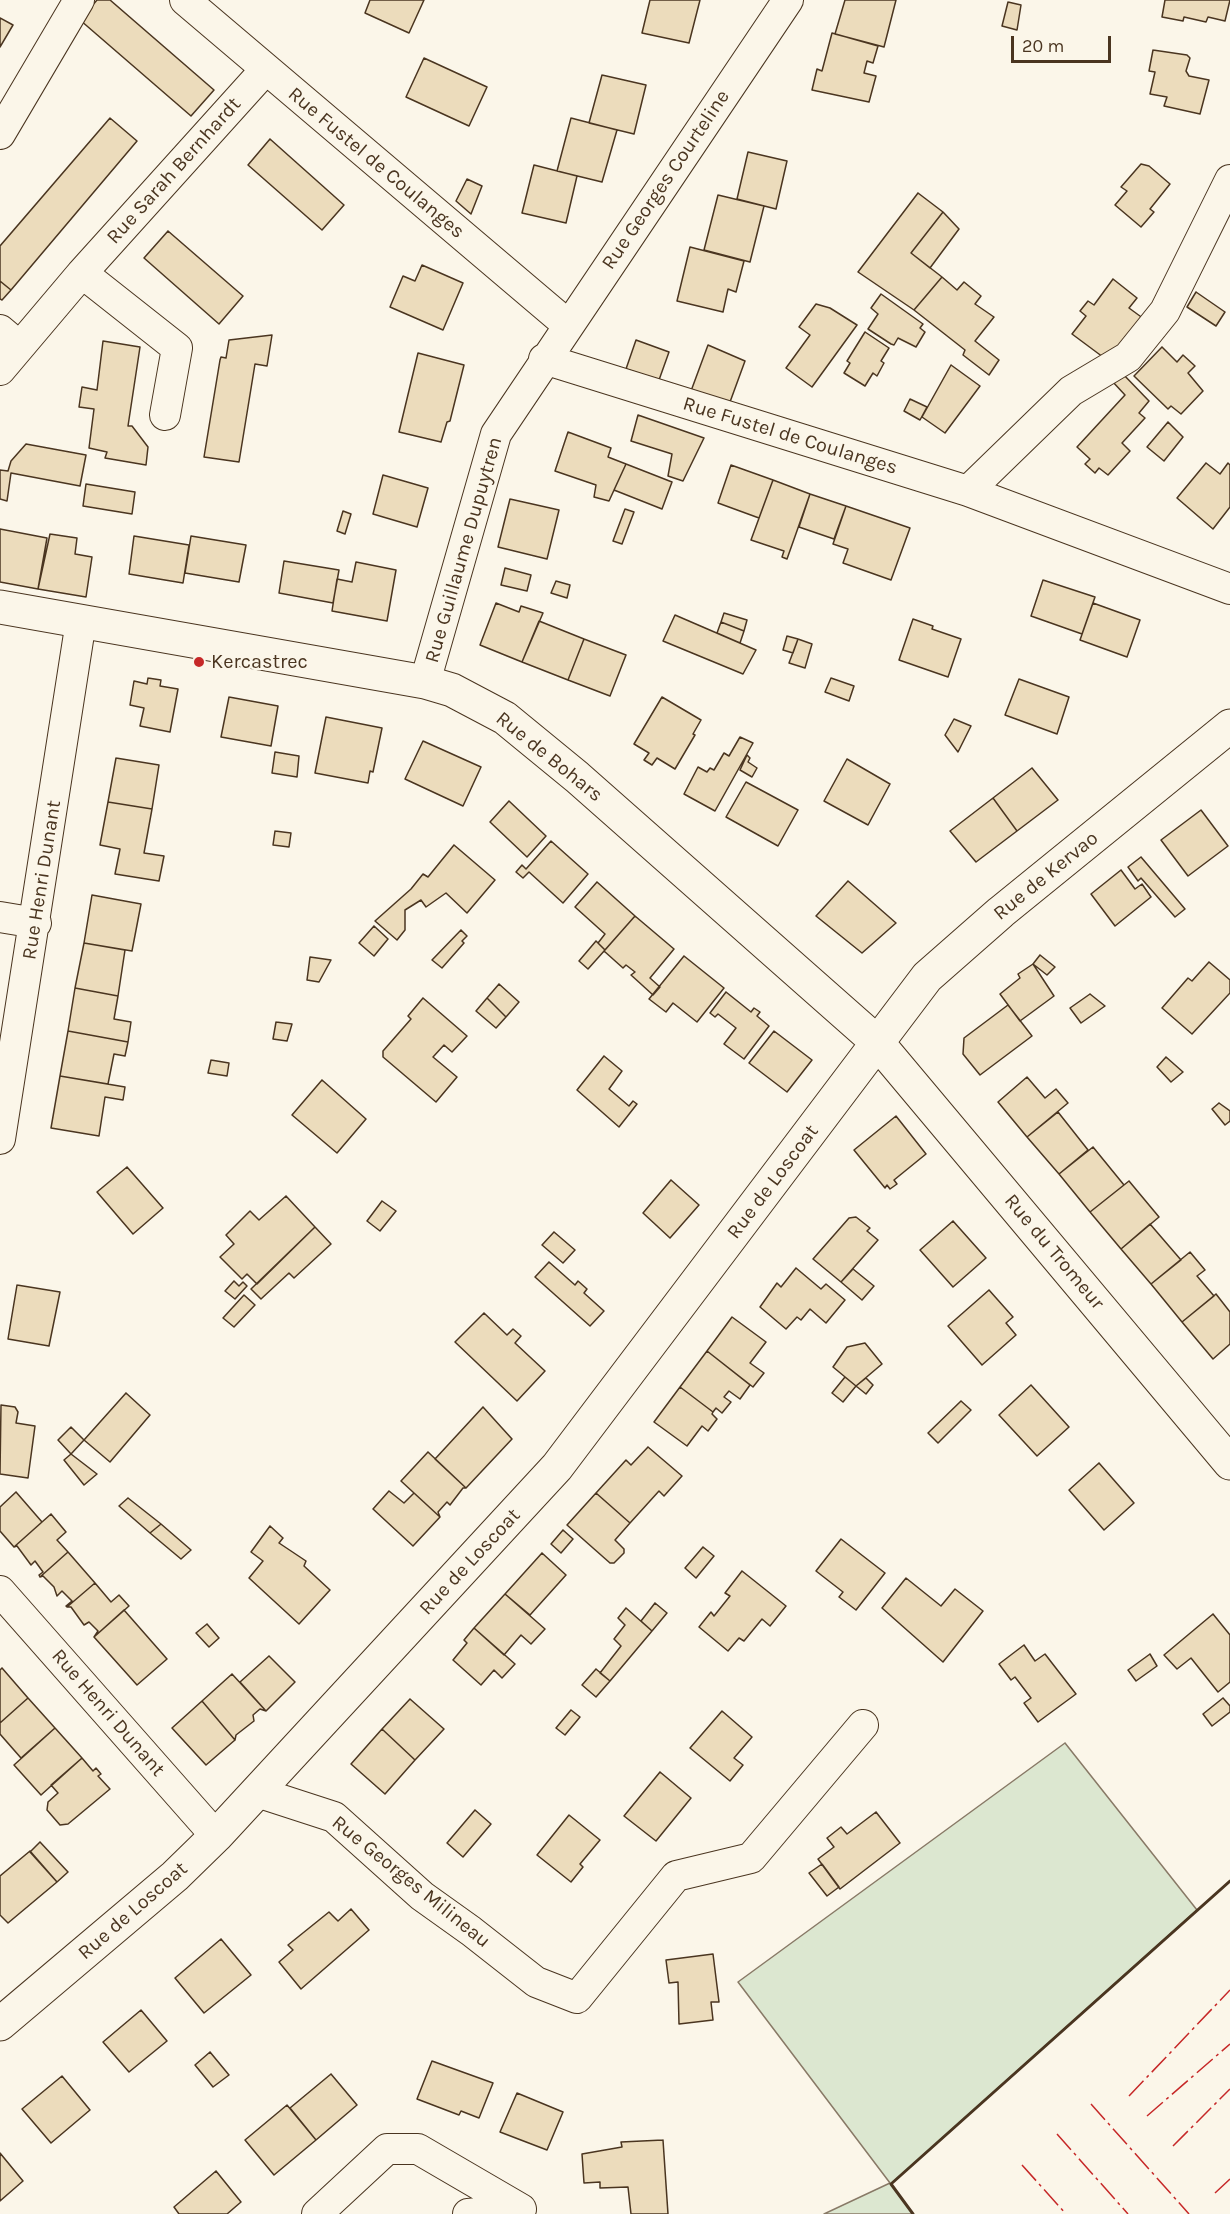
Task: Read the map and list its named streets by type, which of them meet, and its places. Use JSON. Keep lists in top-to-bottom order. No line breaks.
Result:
{"streets":{"main road":["Rue de Bohars","Rue de Kervao","Rue de Loscoat","Rue du Tromeur"],"street":["Rue Fustel de Coulanges","Rue Sarah Bernhardt","Rue Georges Courteline","Rue Guillaume Dupuytren","Rue Henri Dunant","Rue Georges Milineau"]},"crossings":[["Rue Fustel de Coulanges","Rue Sarah Bernhardt"],["Rue Fustel de Coulanges","Rue Georges Courteline"],["Rue Fustel de Coulanges","Rue Guillaume Dupuytren"],["Rue Georges Courteline","Rue Guillaume Dupuytren"],["Rue Guillaume Dupuytren","Rue de Bohars"],["Rue de Bohars","Rue de Kervao"],["Rue de Bohars","Rue Henri Dunant"],["Rue de Bohars","Rue de Loscoat"],["Rue de Bohars","Rue du Tromeur"],["Rue de Kervao","Rue de Loscoat"],["Rue de Kervao","Rue du Tromeur"],["Rue Henri Dunant","Rue de Loscoat"],["Rue de Loscoat","Rue du Tromeur"],["Rue de Loscoat","Rue Georges Milineau"]],"places":["Kercastrec"],"scale_bar":"20 m"}
